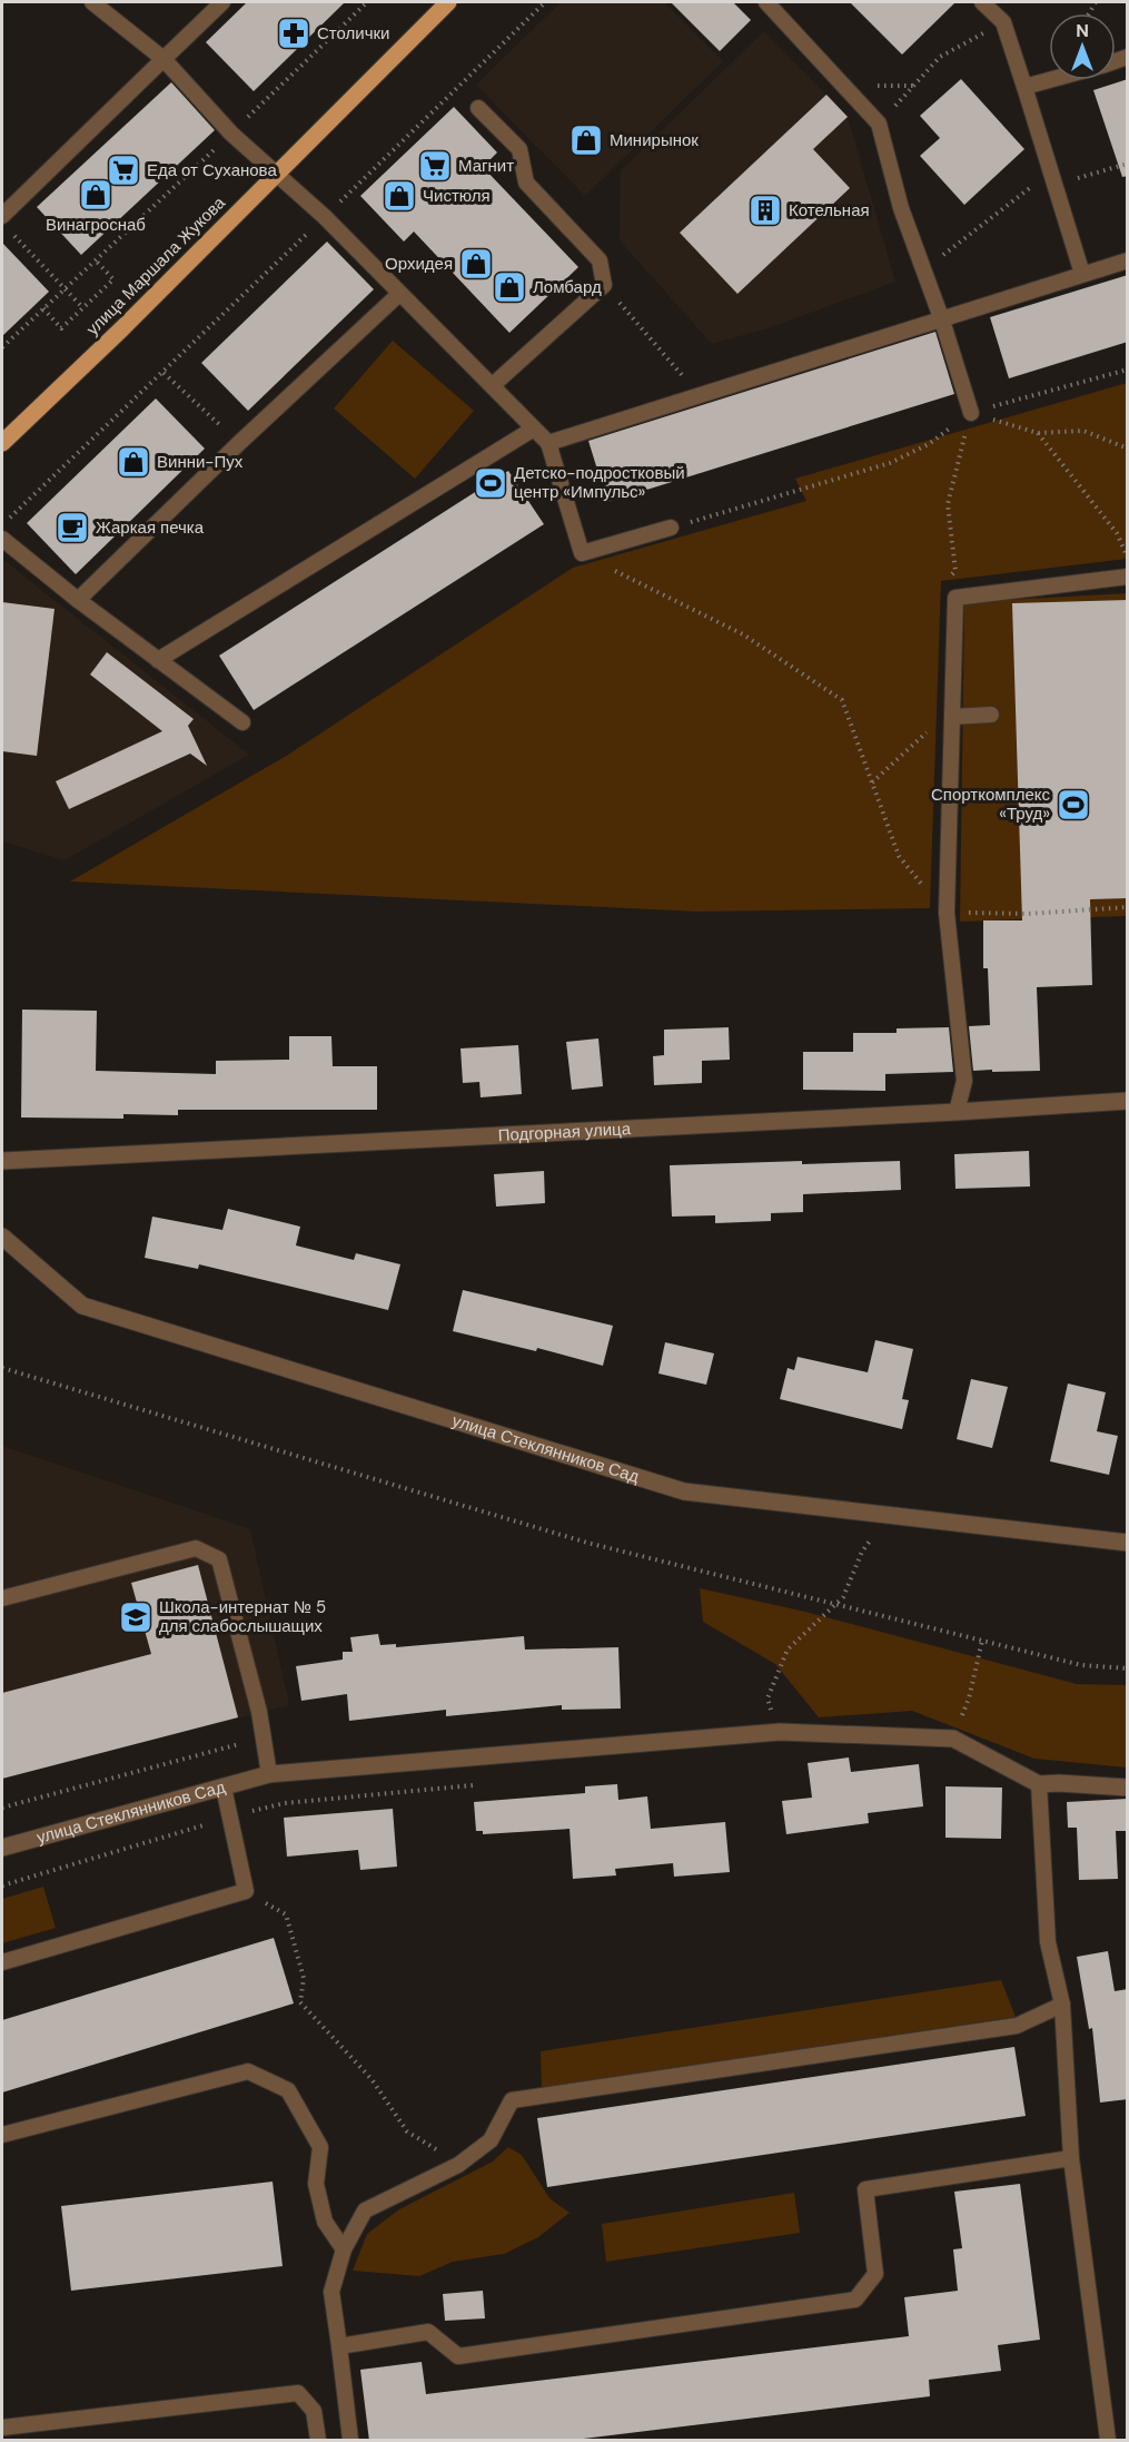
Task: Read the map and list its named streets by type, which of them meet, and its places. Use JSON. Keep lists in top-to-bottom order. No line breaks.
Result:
{"streets":{"main road":["улица Маршала Жукова"],"street":["Подгорная улица","улица Стеклянников Сад"]},"places":{"pharmacy":["Столички"],"shop":["Минирынок","Винагроснаб","Чистюля","Орхидея","Ломбард","Винни-Пух"],"supermarket":["Магнит","Еда от Суханова"],"building":["Котельная"],"sports":["Детско-подростковый центр «Импульс»","Спорткомплекс «Труд»"],"cafe":["Жаркая печка"],"school or university":["Школа-интернат № 5 для слабослышащих"]},"north":"top"}
